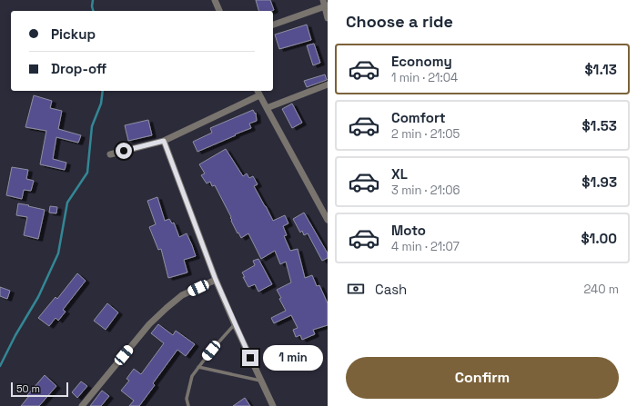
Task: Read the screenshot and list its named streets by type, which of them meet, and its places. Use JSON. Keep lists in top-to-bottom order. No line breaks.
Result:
{"scale_bar":"50 m","page":{"heading":"Choose a ride","banner":["Pickup","Drop-off"],"list":[{"name":"Economy","note":"1 min · 21:04","value":"$1.13"},{"name":"Comfort","note":"2 min · 21:05","value":"$1.53"},{"name":"XL","note":"3 min · 21:06","value":"$1.93"},{"name":"Moto","note":"4 min · 21:07","value":"$1.00"}],"pay":["Cash","240 m"],"bubble":"1 min","buttons":"Confirm","scale":"50 m"}}
